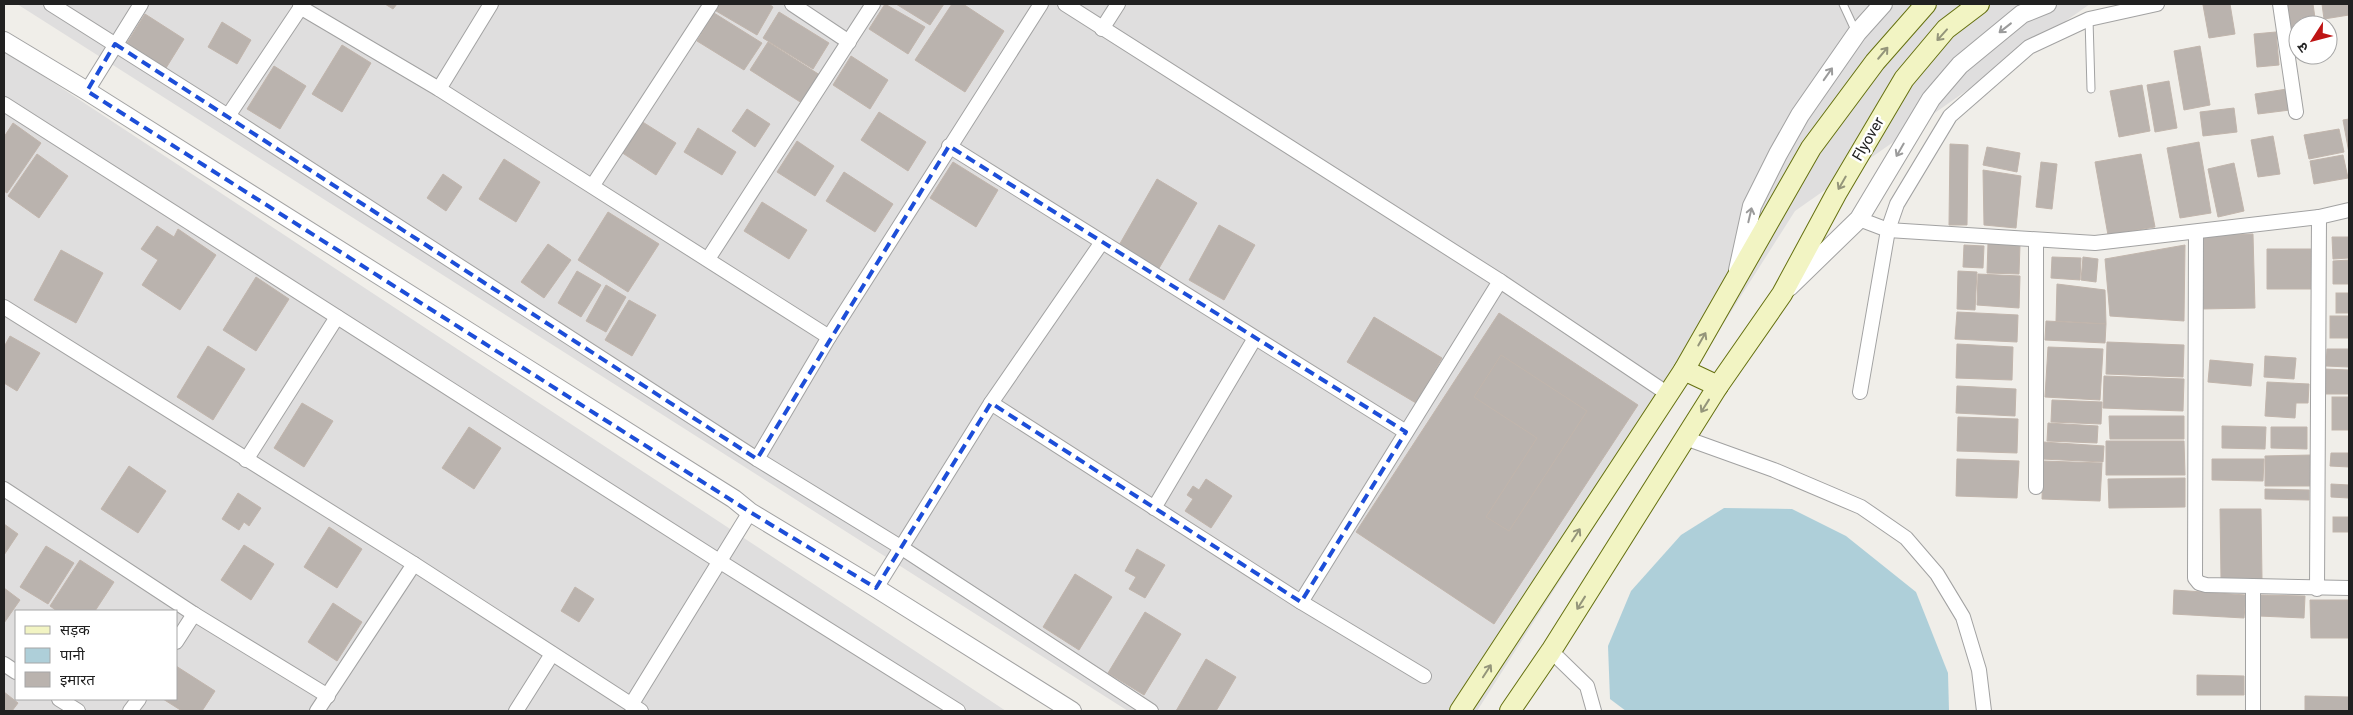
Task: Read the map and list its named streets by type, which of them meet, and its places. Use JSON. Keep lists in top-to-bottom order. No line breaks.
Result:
{"streets":{"main road":["Flyover"]},"legend":["सड़क","पानी","इमारत"],"north":"bottom left"}
